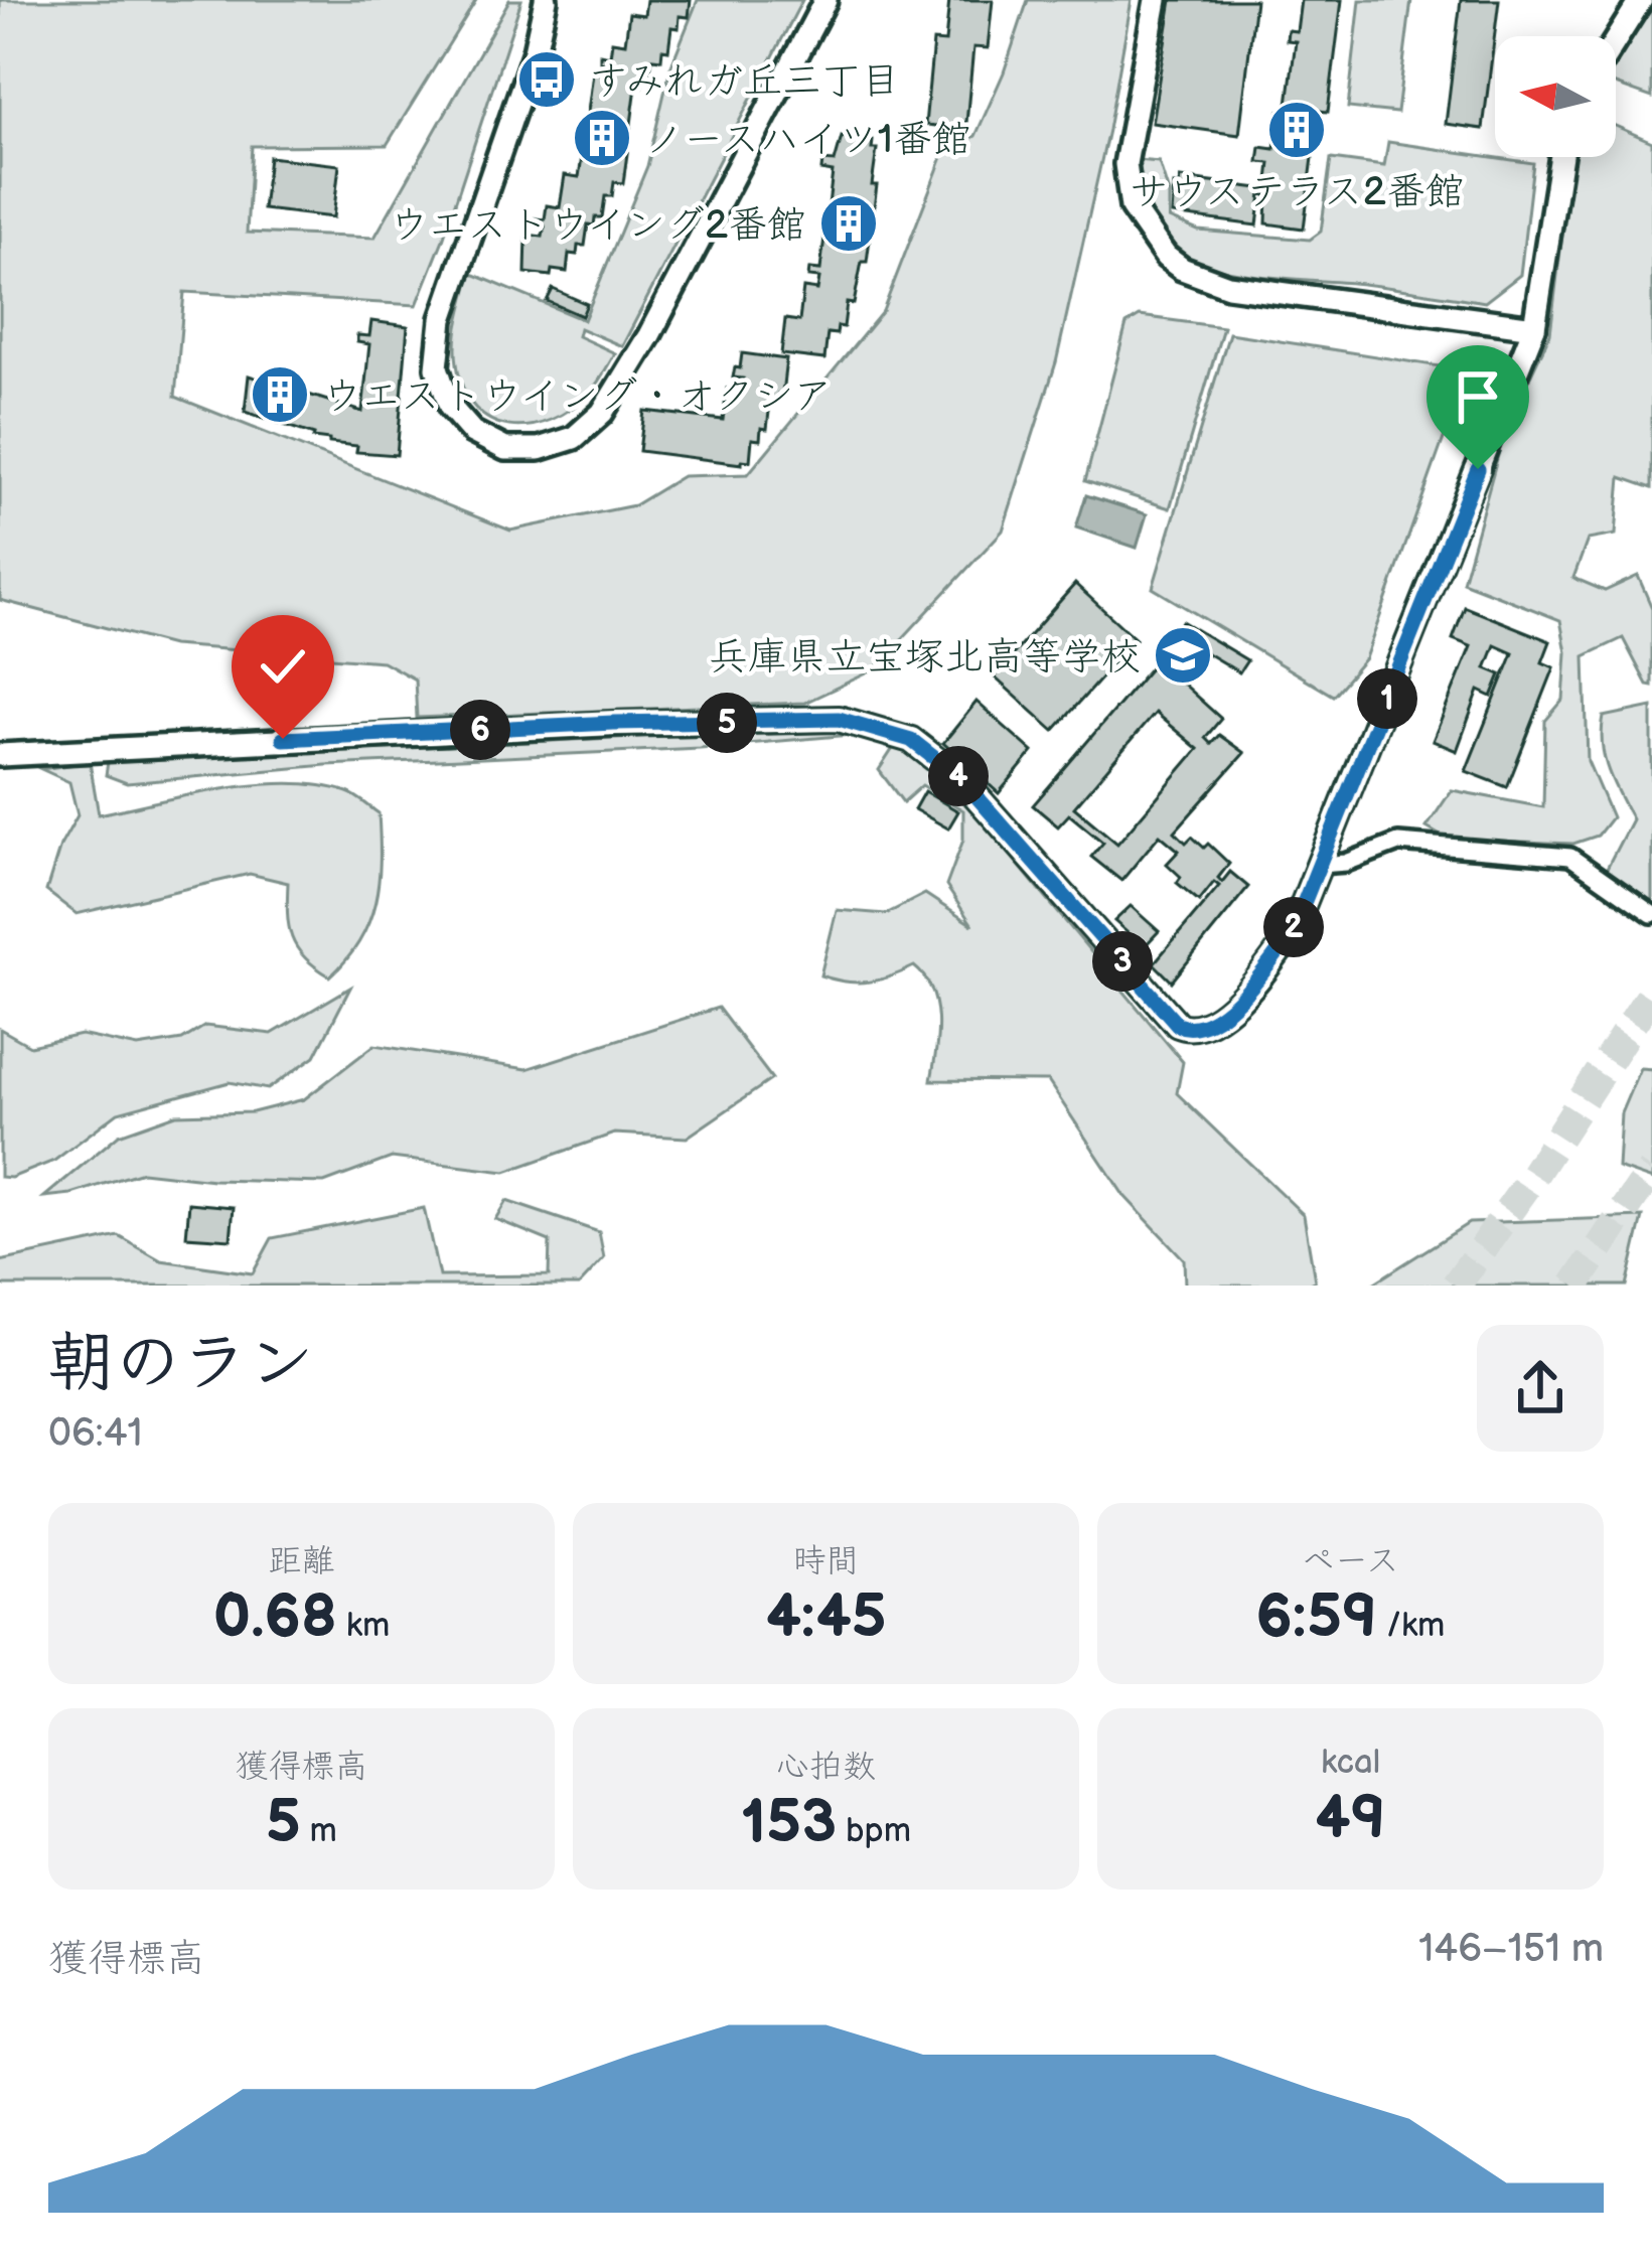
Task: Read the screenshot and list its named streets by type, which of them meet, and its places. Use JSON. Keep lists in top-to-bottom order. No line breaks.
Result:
{"places":{"bus stop":["すみれガ丘三丁目"],"building":["サウステラス2番館","ノースハイツ1番館","ウエストウイング2番館","ウエストウイング・オクシア"],"school or university":["兵庫県立宝塚北高等学校"]},"north":"left","page":{"pins":["1","5","6","4","2","3"],"heading":["朝のラン","06:41"],"stats":[["距離","0.68 km"],["時間","4:45"],["ペース","6:59 /km"],["獲得標高","5 m"],["心拍数","153 bpm"],["kcal","49"]],"chart":["獲得標高","146–151 m"]}}
